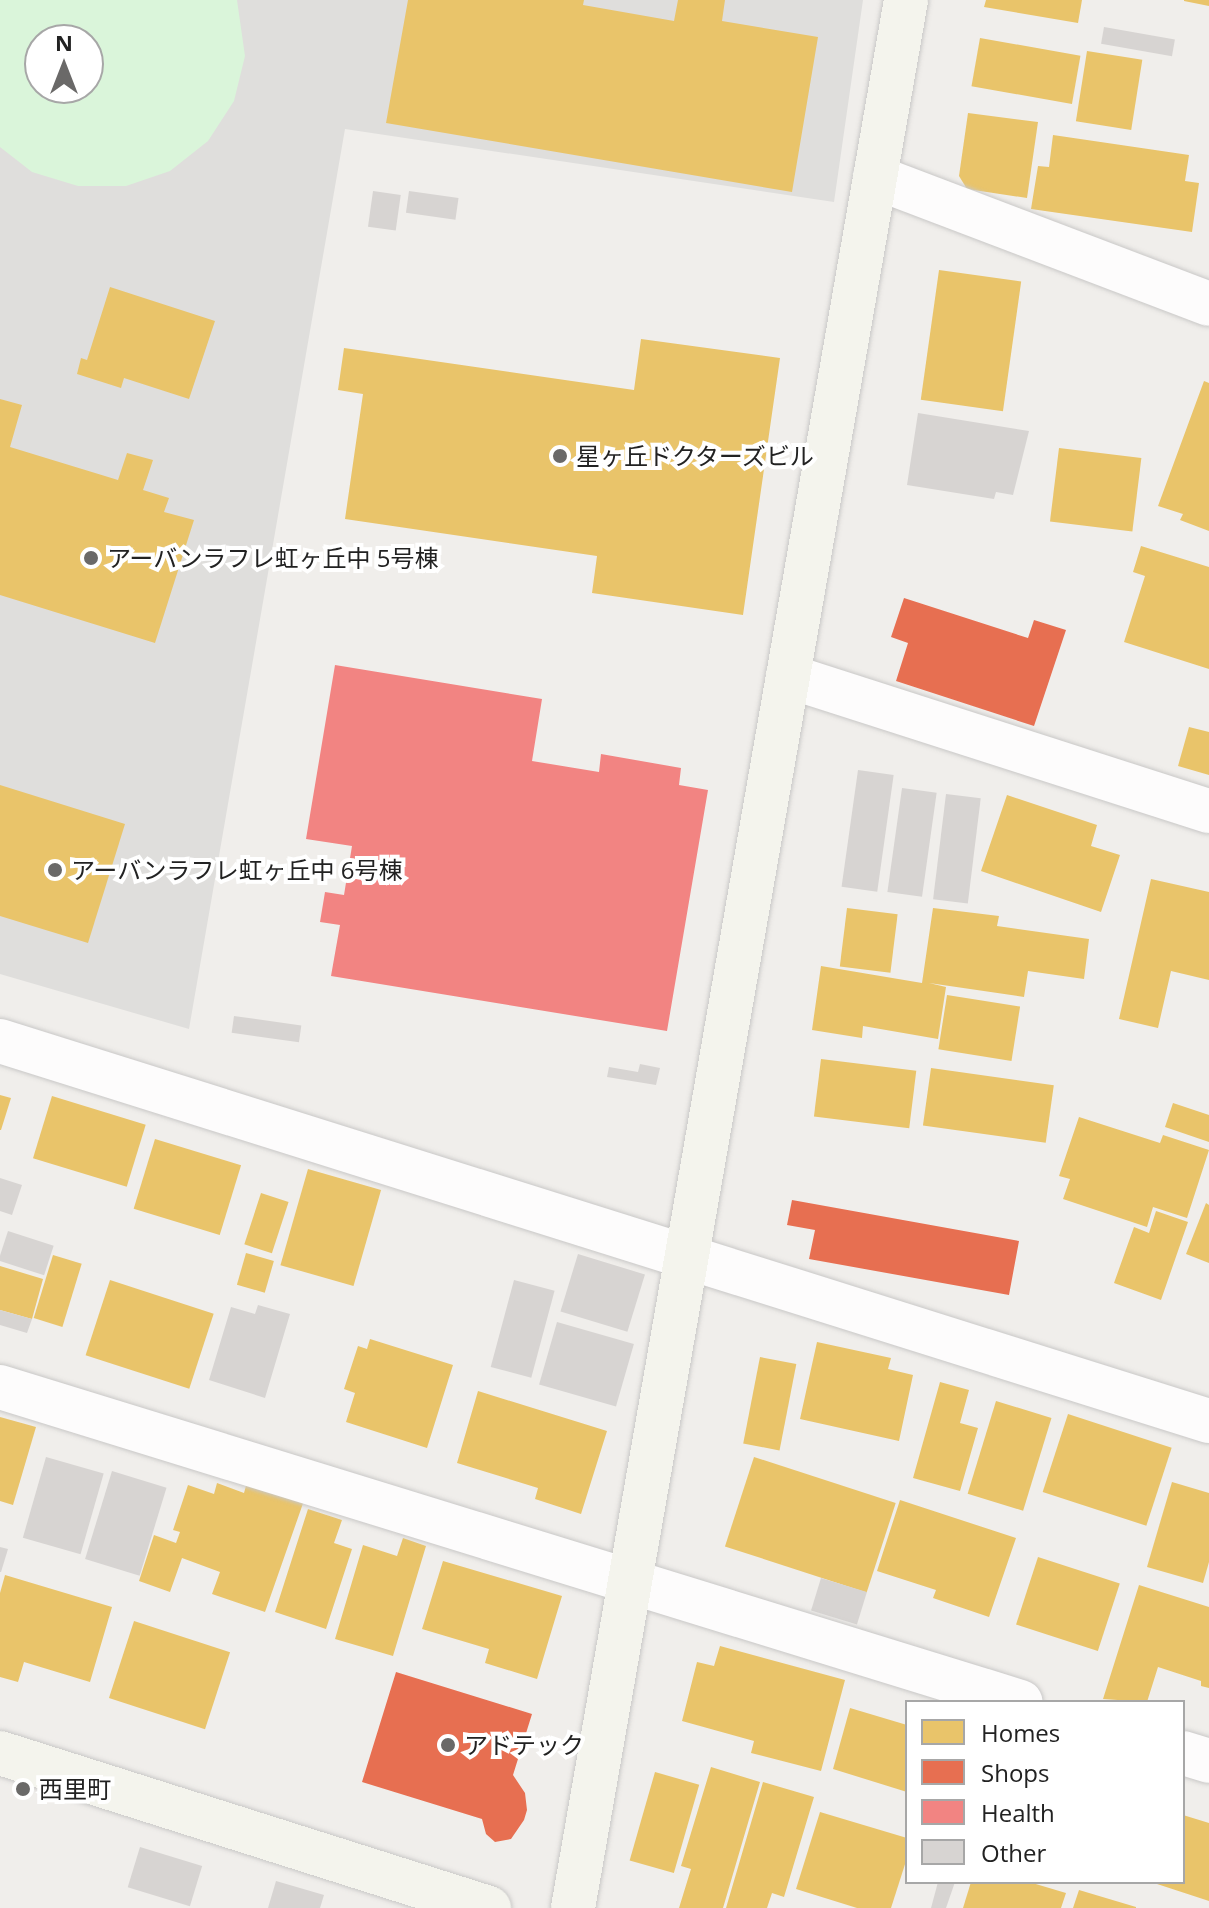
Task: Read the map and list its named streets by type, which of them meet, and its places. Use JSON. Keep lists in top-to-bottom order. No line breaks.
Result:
{"places":["星ヶ丘ドクターズビル","アーバンラフレ虹ヶ丘中 5号棟","アーバンラフレ虹ヶ丘中 6号棟","アドテック","西里町"],"legend":["Homes","Shops","Health","Other"],"north":"top"}
